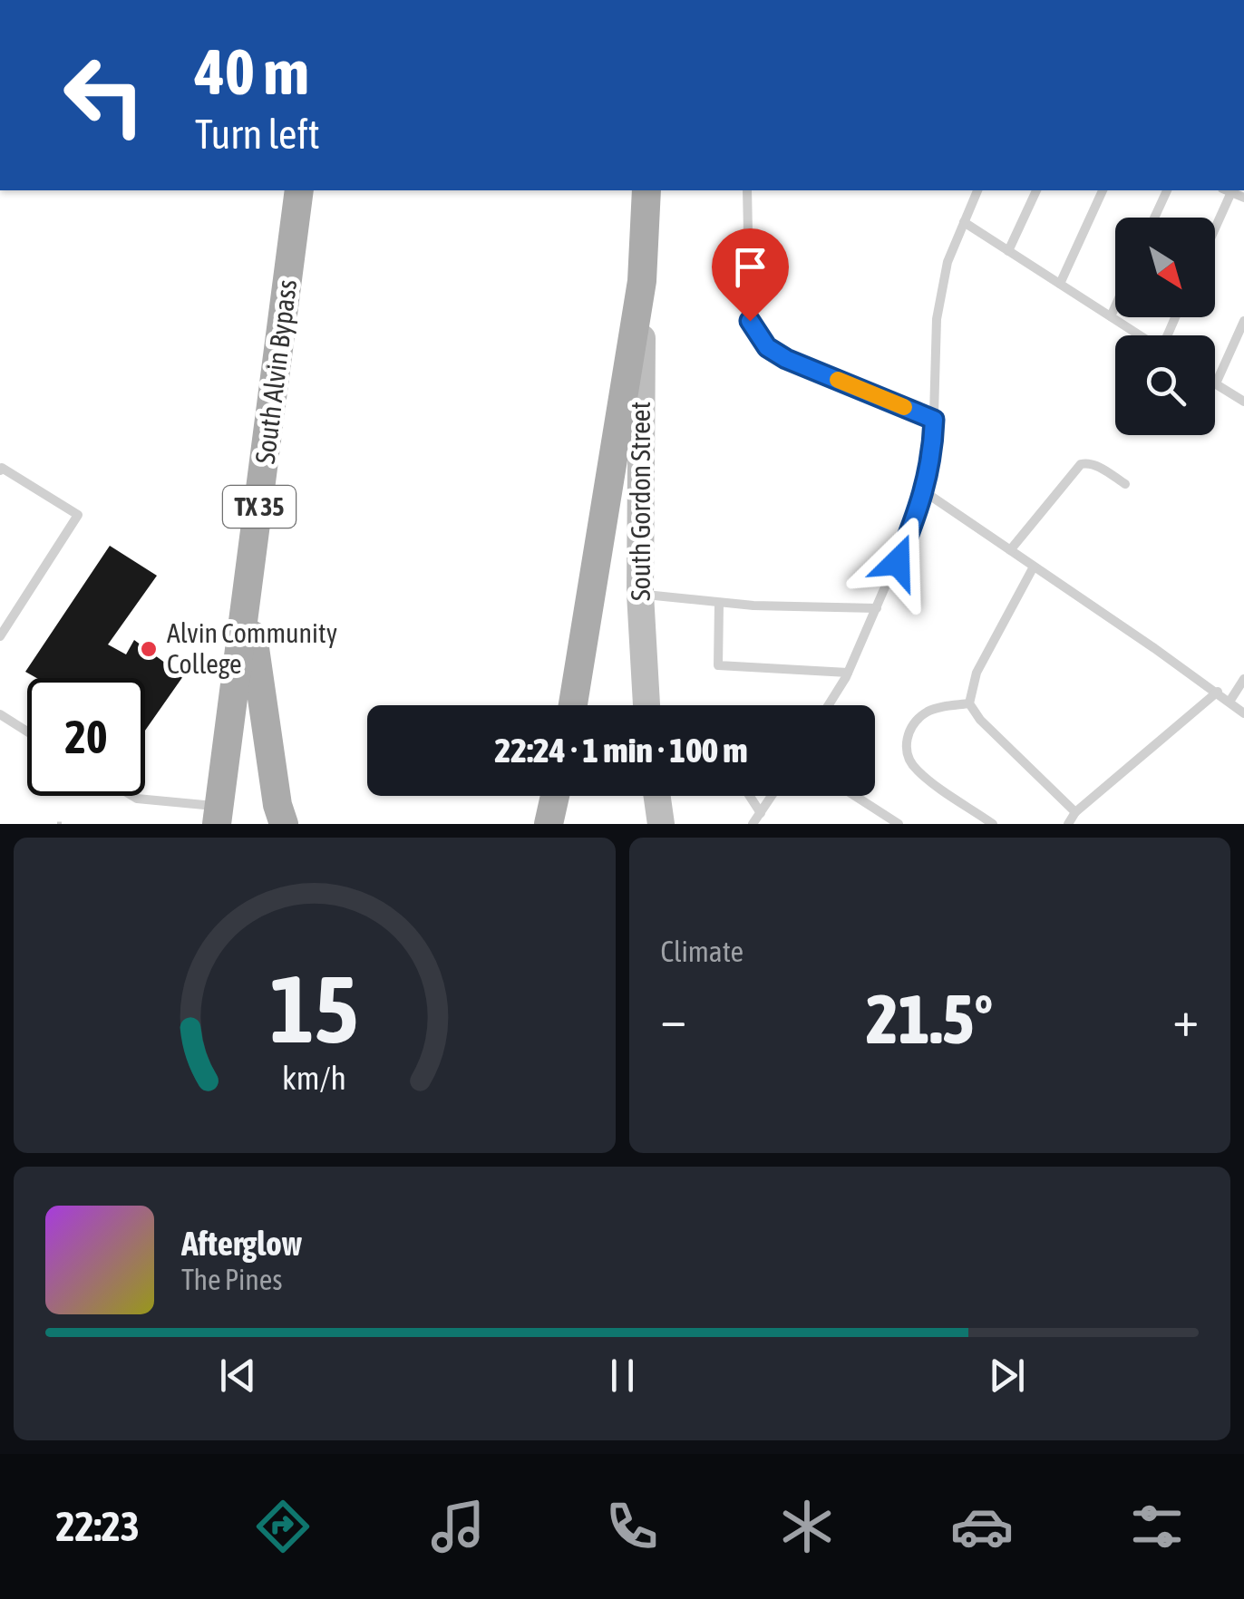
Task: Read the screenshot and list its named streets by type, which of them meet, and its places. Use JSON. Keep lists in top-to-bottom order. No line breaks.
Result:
{"streets":{"main road":["South Alvin Bypass","South Gordon Street","TX 35"]},"places":["Alvin Community College"],"north":"bottom right","page":{"turn":["40 m","Turn left"],"limit":"20","trip":"22:24 · 1 min · 100 m","tile":"Climate","heat":["−","21.5°","+"],"song":["Afterglow","The Pines"],"tabs":"22:23","gauge":["15","km/h"]}}
